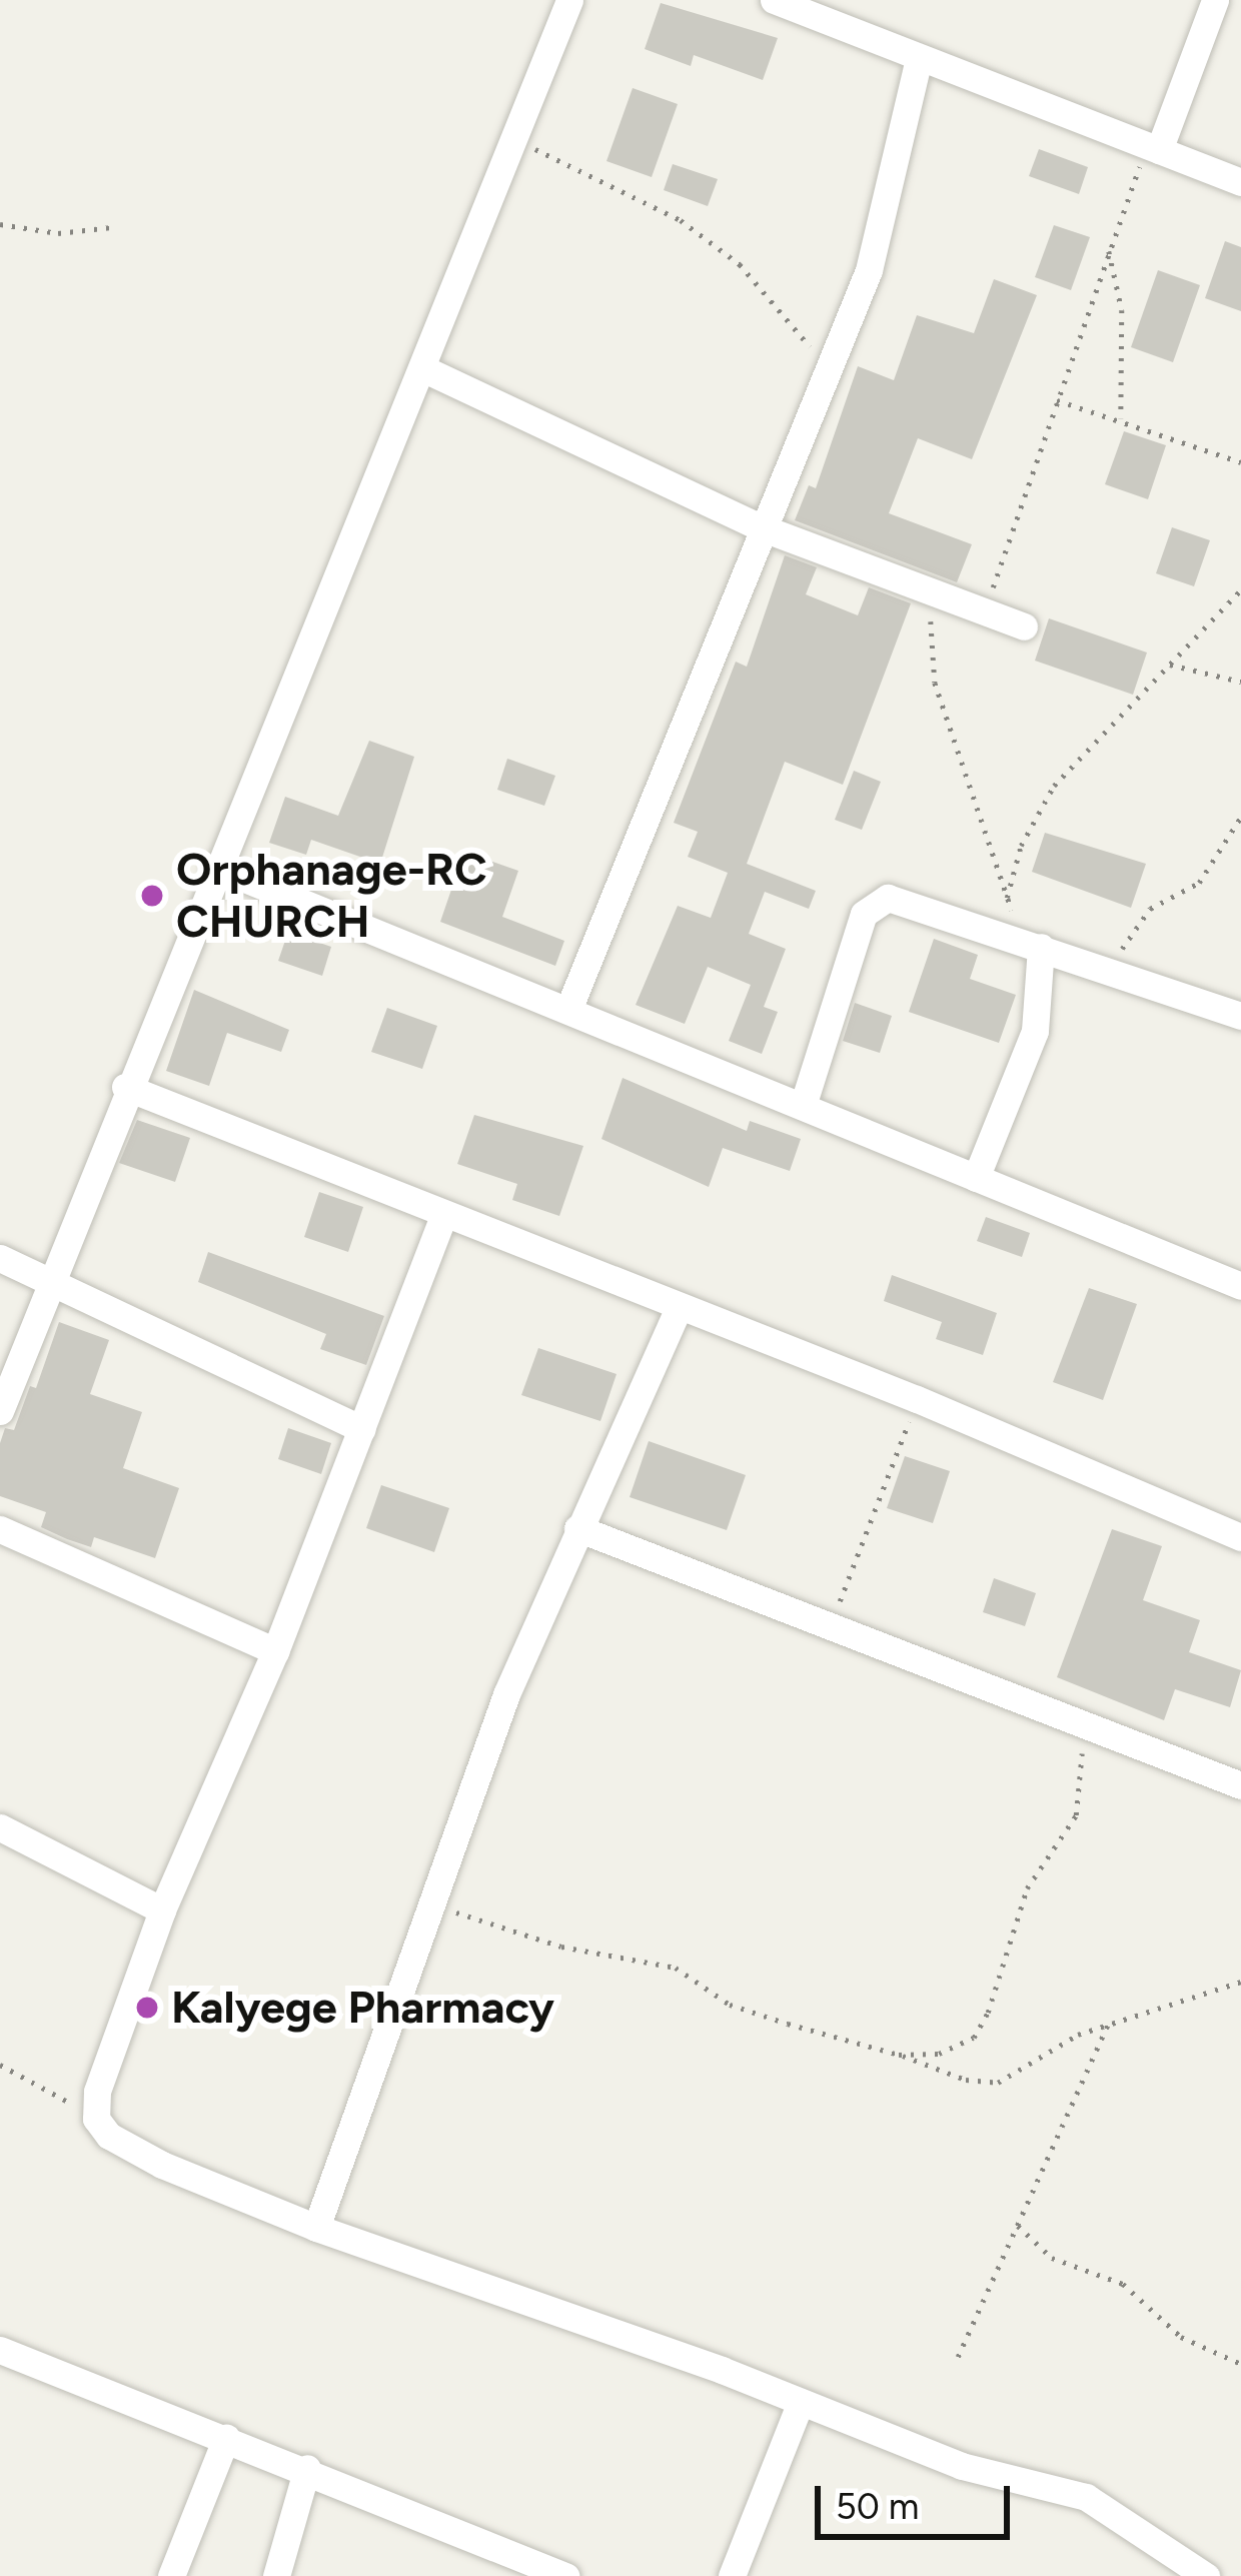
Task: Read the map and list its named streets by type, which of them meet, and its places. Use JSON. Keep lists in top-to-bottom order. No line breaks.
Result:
{"places":["Orphanage-RC CHURCH","Kalyege Pharmacy"],"scale_bar":"50 m"}
